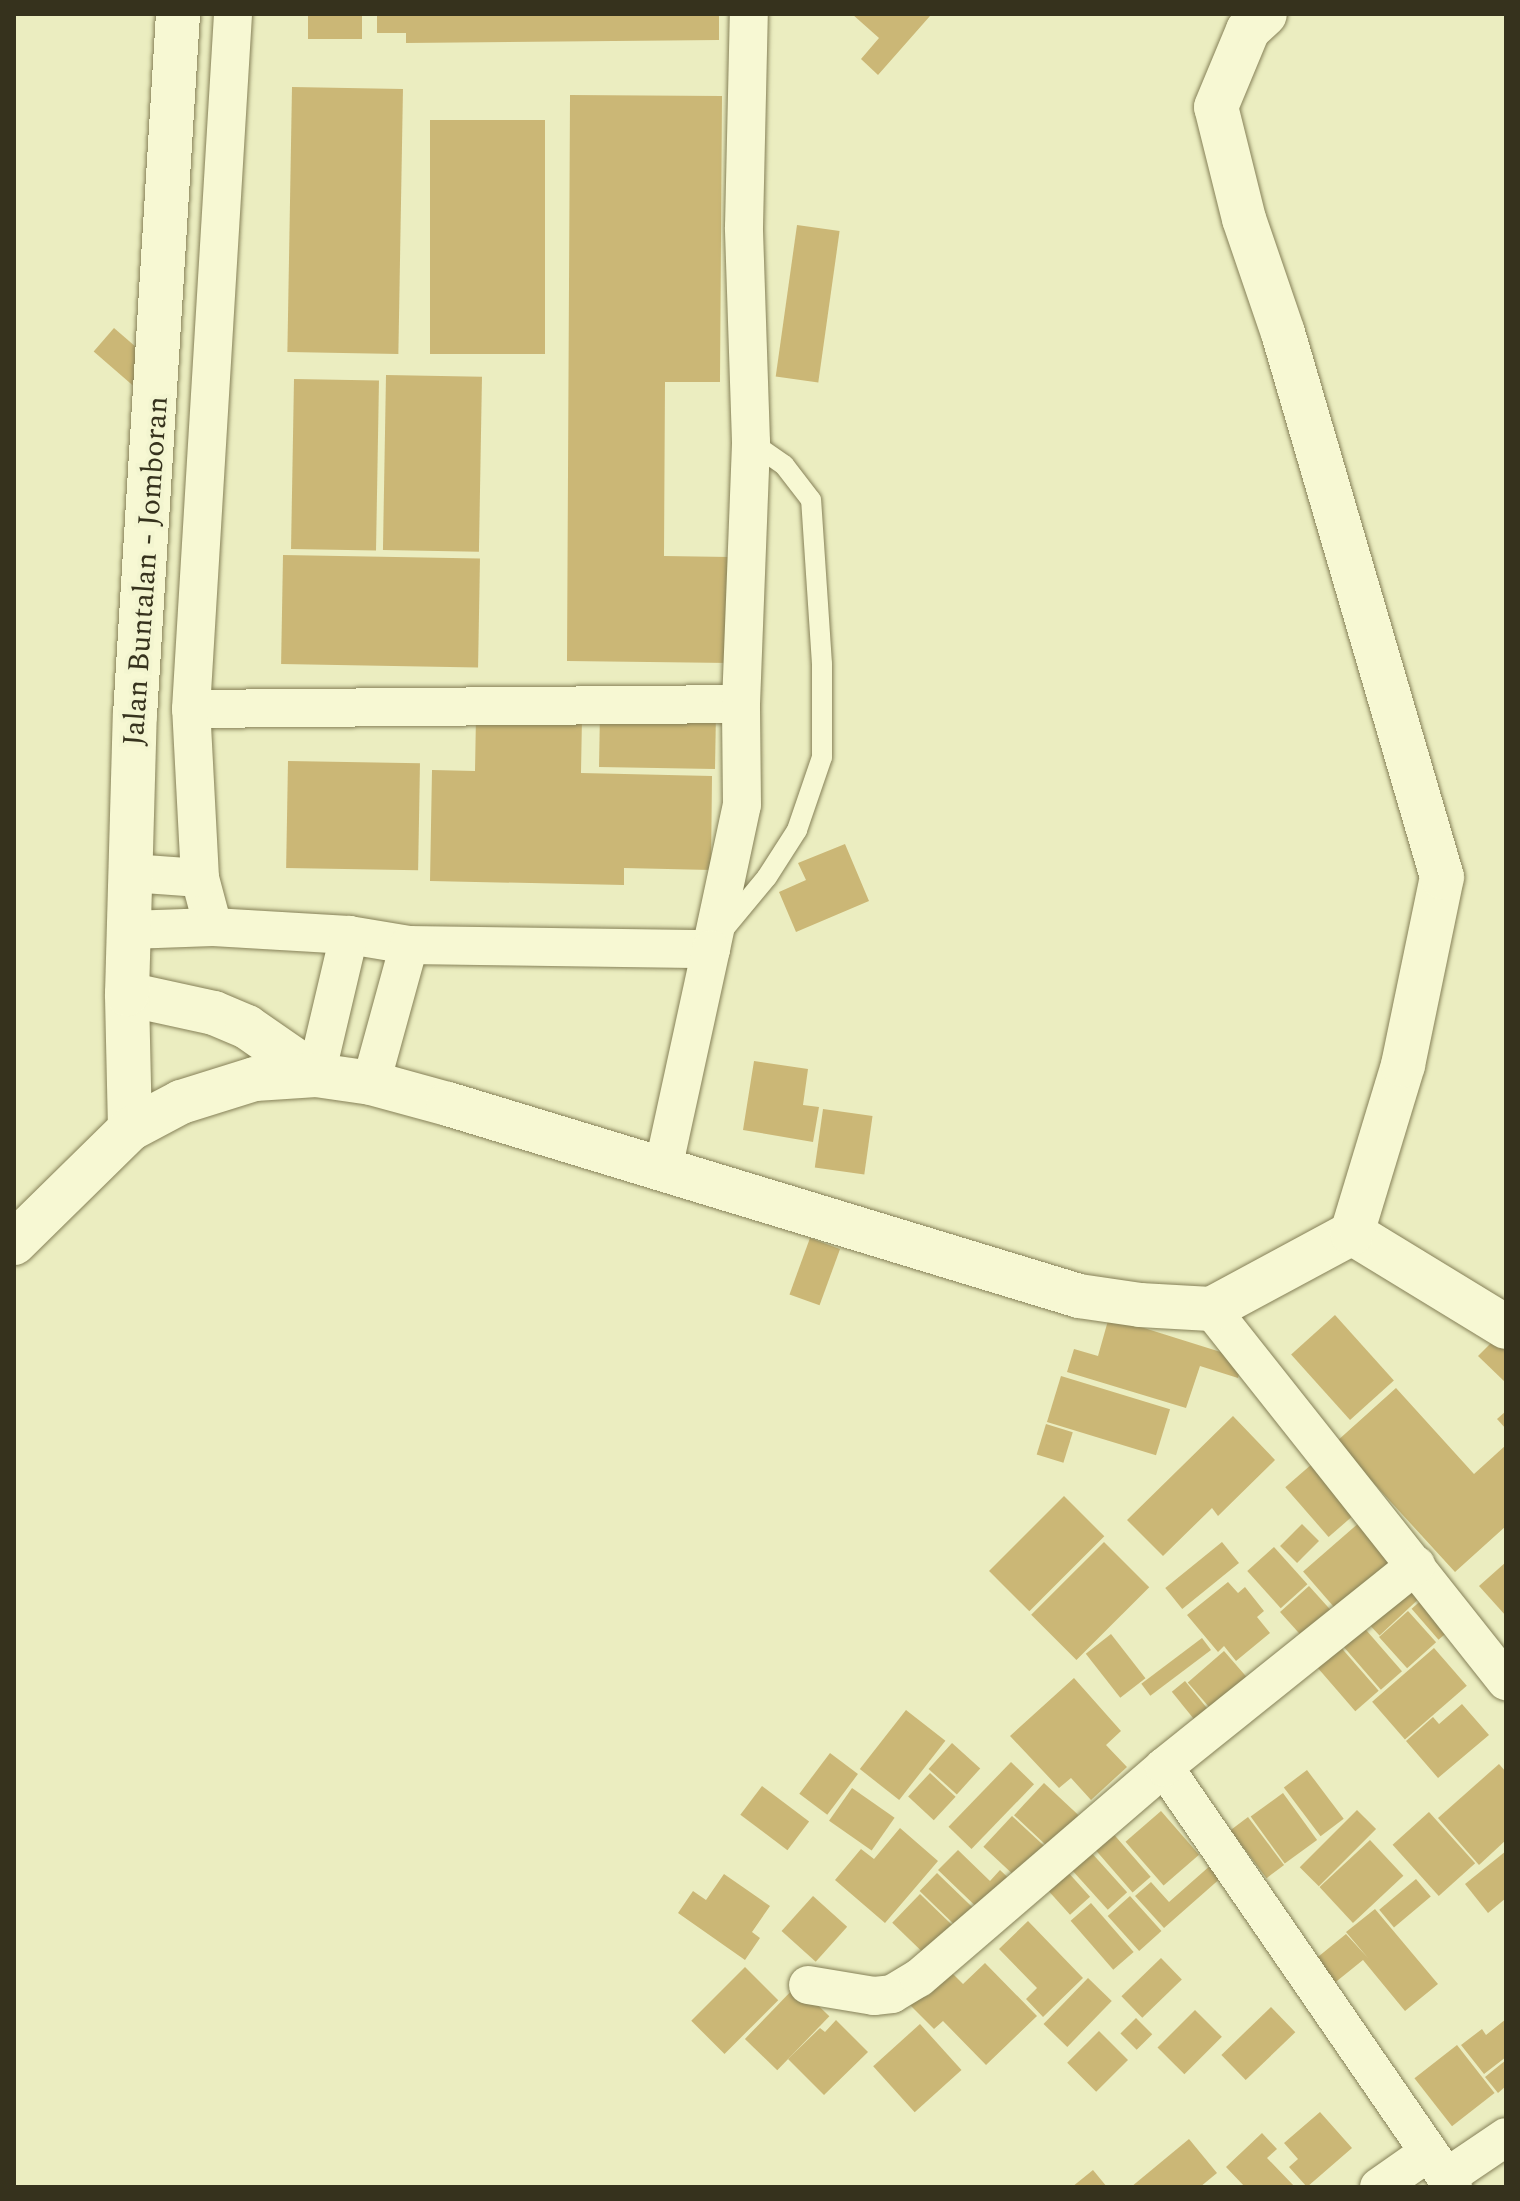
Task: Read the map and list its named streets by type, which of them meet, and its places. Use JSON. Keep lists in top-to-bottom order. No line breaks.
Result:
{"streets":{"street":["Jalan Buntalan - Jomboran"]}}
